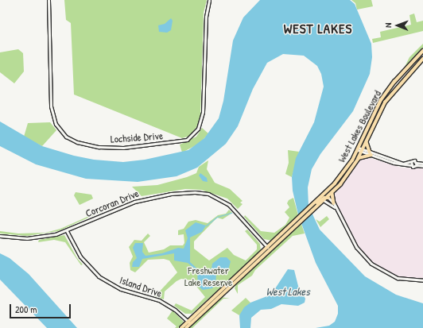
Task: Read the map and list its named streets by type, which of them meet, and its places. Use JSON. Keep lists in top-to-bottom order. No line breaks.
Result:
{"streets":{"main road":["West Lakes Boulevard"],"street":["Lochside Drive","Corcoran Drive","Island Drive"]},"crossings":[["West Lakes Boulevard","Corcoran Drive"],["West Lakes Boulevard","Island Drive"],["Corcoran Drive","Island Drive"]],"districts":["WEST LAKES"],"water":["West Lakes"],"parks":["Freshwater Lake Reserve"],"scale_bar":"200 m","north":"left"}
